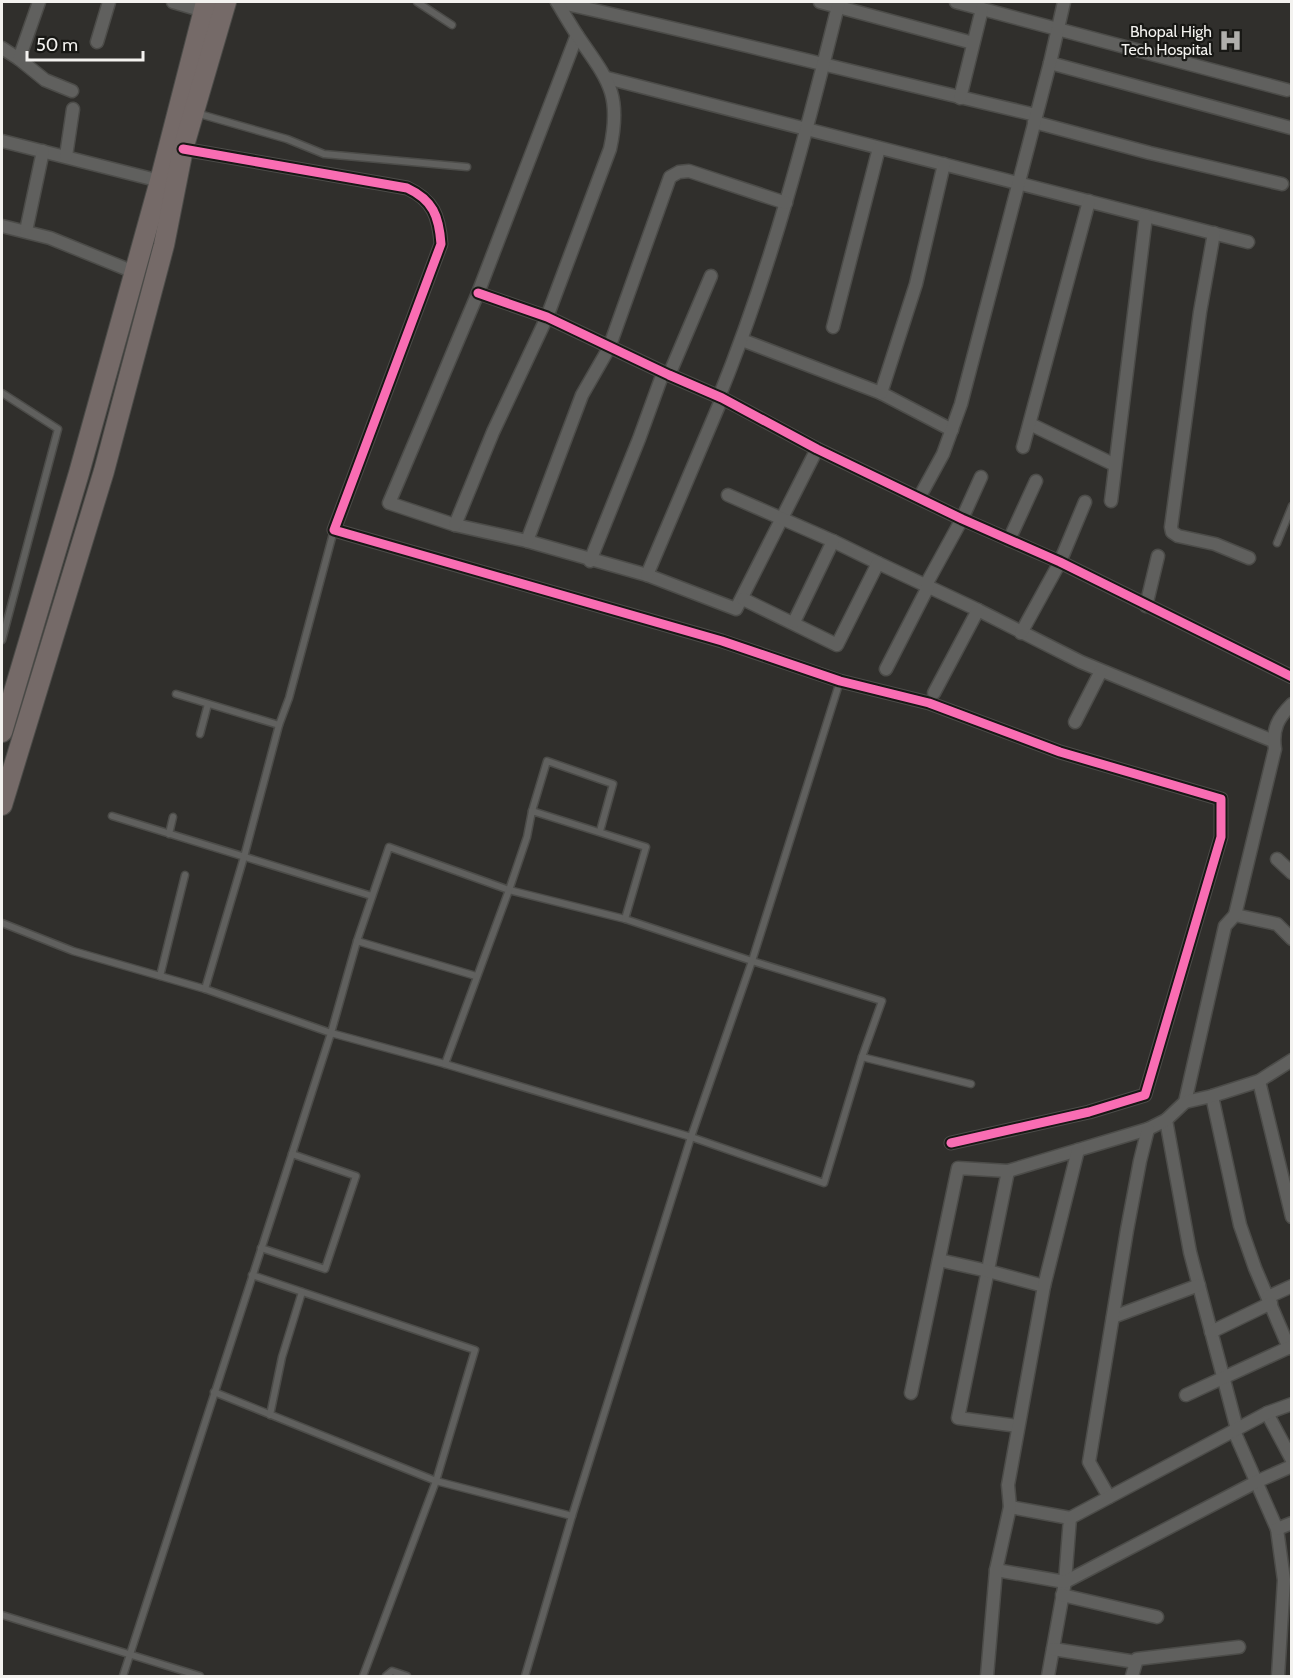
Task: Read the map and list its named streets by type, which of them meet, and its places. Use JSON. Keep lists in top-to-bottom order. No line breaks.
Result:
{"places":{"hospital":["Bhopal High Tech Hospital"]},"scale_bar":"50 m"}
